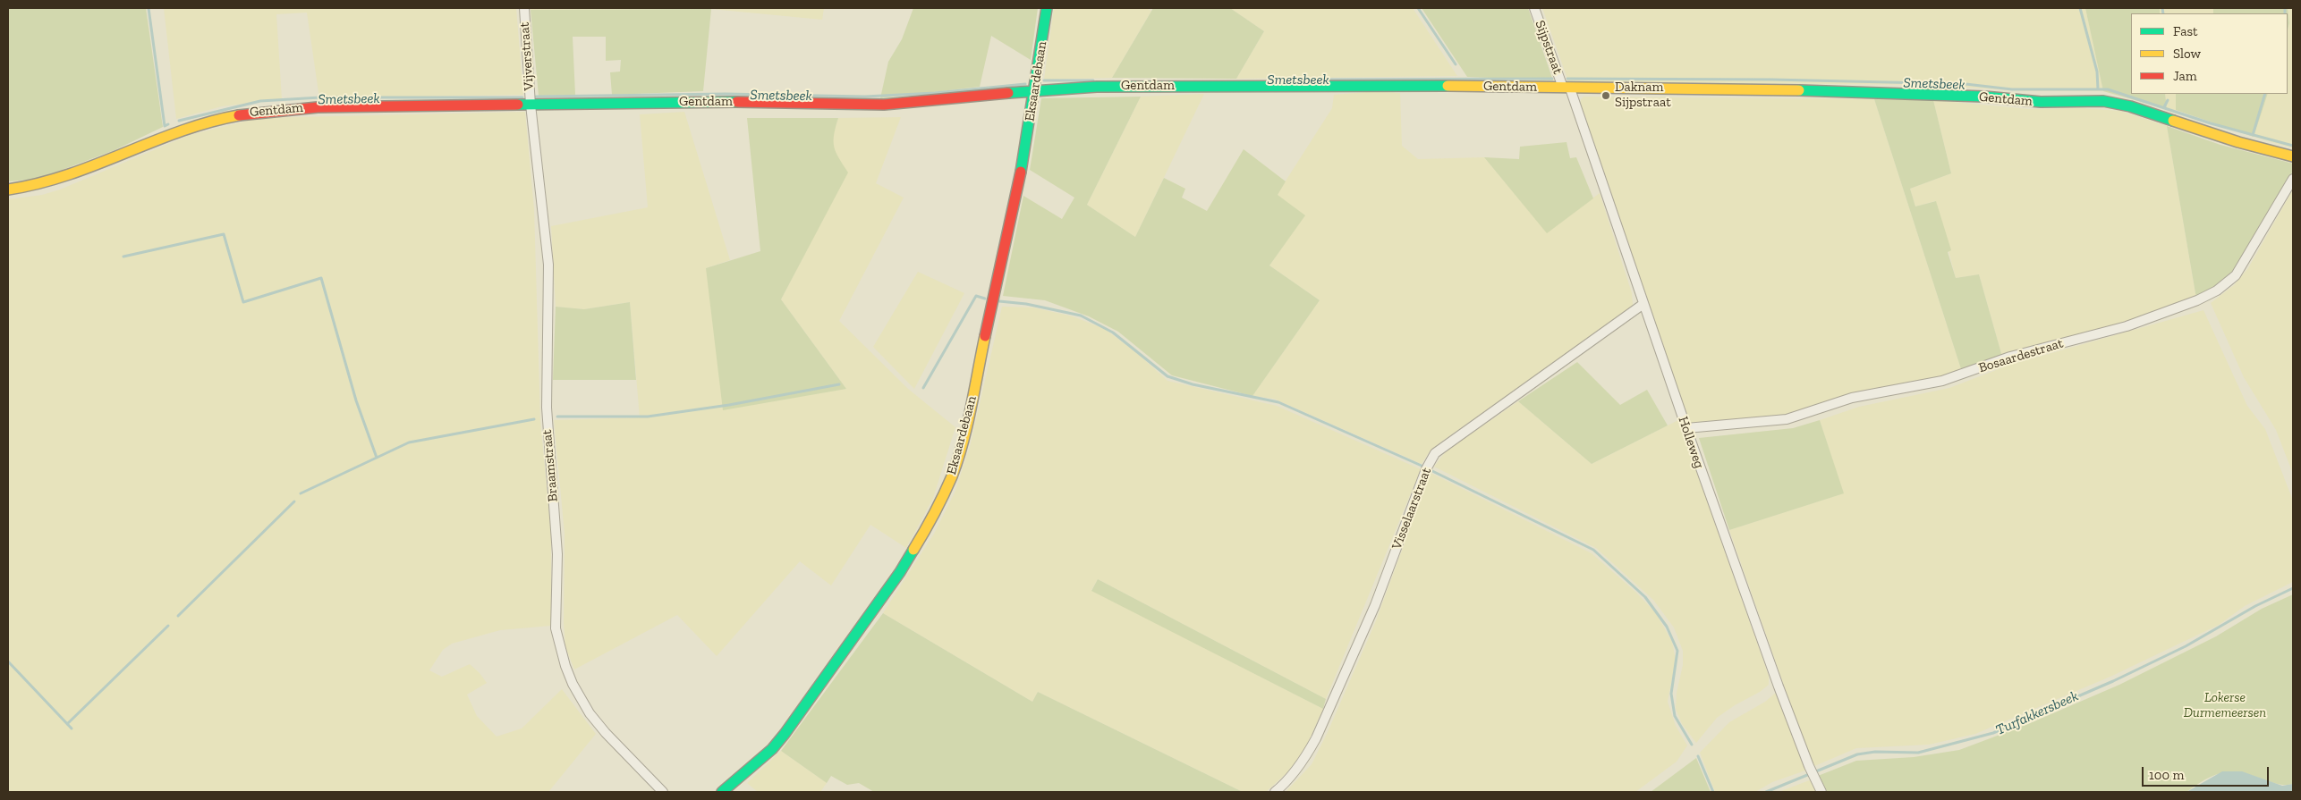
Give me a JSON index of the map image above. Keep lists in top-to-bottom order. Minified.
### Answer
{"streets":{"street":["Sijpstraat","Vijverstraat","Eksaardebaan","Gentdam","Bosaardestraat","Holleweg","Braamstraat","Visselaarstraat"]},"crossings":[["Sijpstraat","Gentdam"],["Sijpstraat","Holleweg"],["Vijverstraat","Gentdam"],["Vijverstraat","Braamstraat"],["Eksaardebaan","Gentdam"],["Gentdam","Holleweg"],["Gentdam","Braamstraat"],["Bosaardestraat","Holleweg"],["Holleweg","Visselaarstraat"]],"water":["Smetsbeek","Turfakkersbeek"],"parks":["Lokerse Durmemeersen"],"places":["Daknam Sijpstraat"],"legend":["Fast","Slow","Jam"],"scale_bar":"100 m"}
